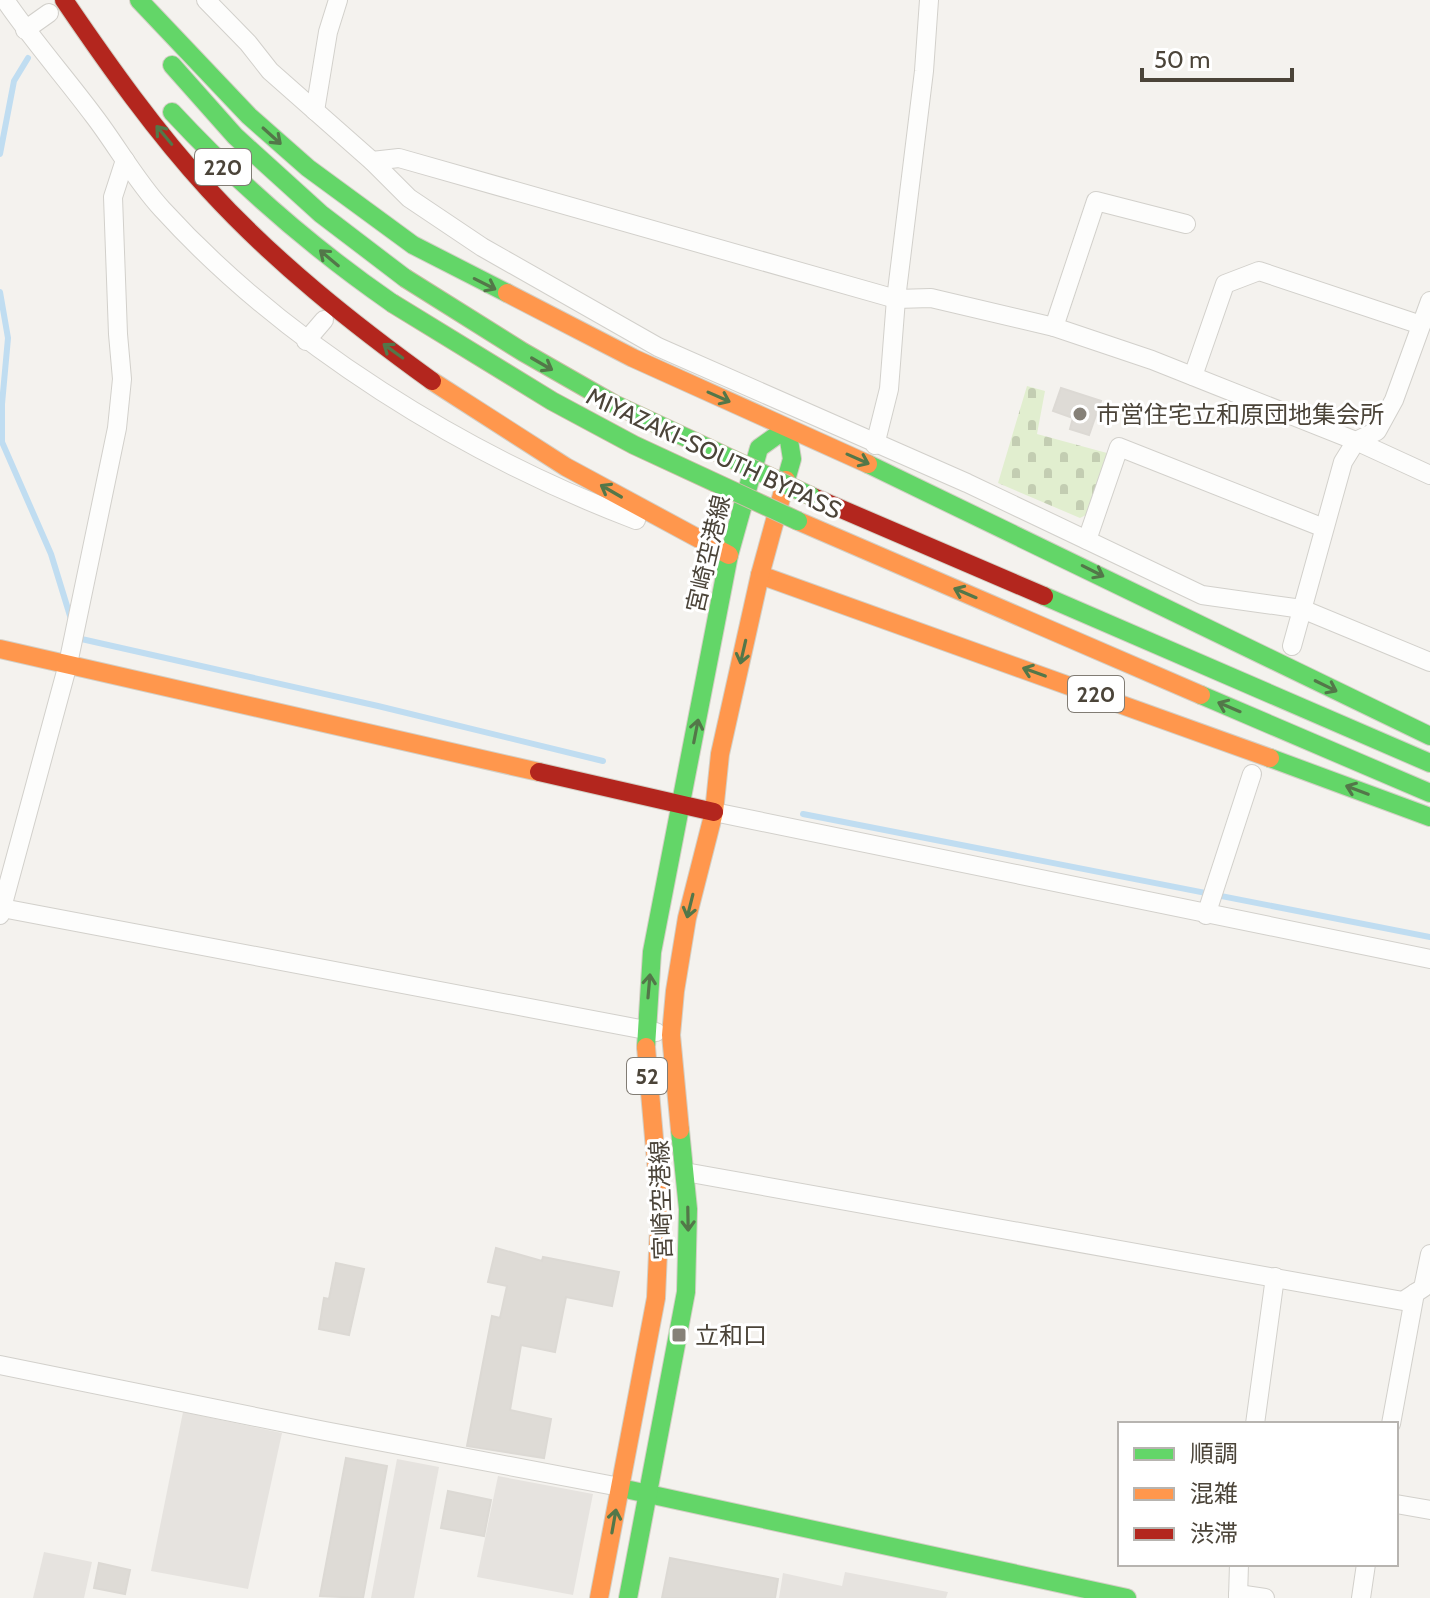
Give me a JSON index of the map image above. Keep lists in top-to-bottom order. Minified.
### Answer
{"streets":{"main road":["220","MIYAZAKI-SOUTH BYPASS","宮崎空港線","52"]},"crossings":[["220","宮崎空港線"]],"places":{"other":["市営住宅立和原団地集会所"],"transit":["立和口"]},"legend":["順調","混雑","渋滞"],"scale_bar":"50 m"}
